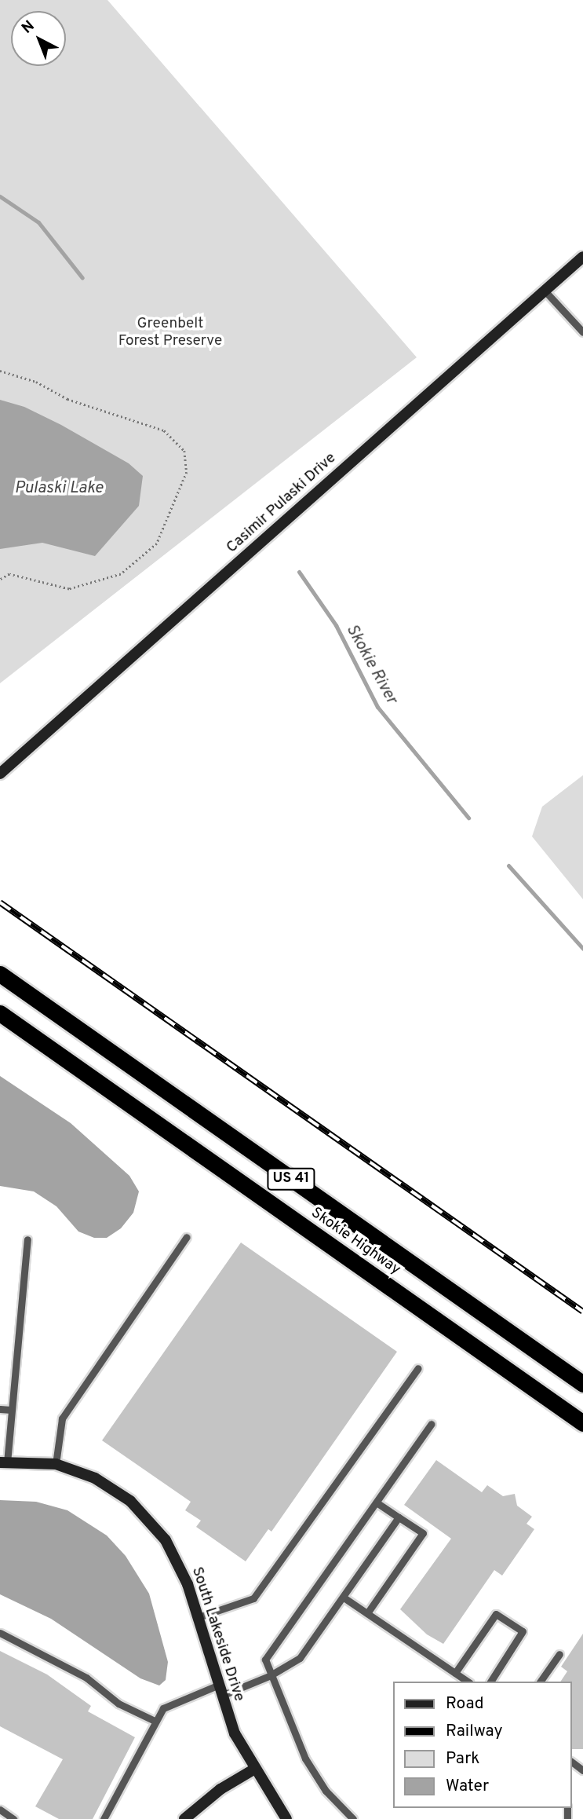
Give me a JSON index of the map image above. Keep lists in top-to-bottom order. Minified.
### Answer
{"streets":{"highway":["US 41","Skokie Highway"],"street":["Casimir Pulaski Drive","South Lakeside Drive"]},"water":["Pulaski Lake","Skokie River"],"parks":["Greenbelt Forest Preserve"],"legend":["Road","Railway","Park","Water"],"north":"top left"}
